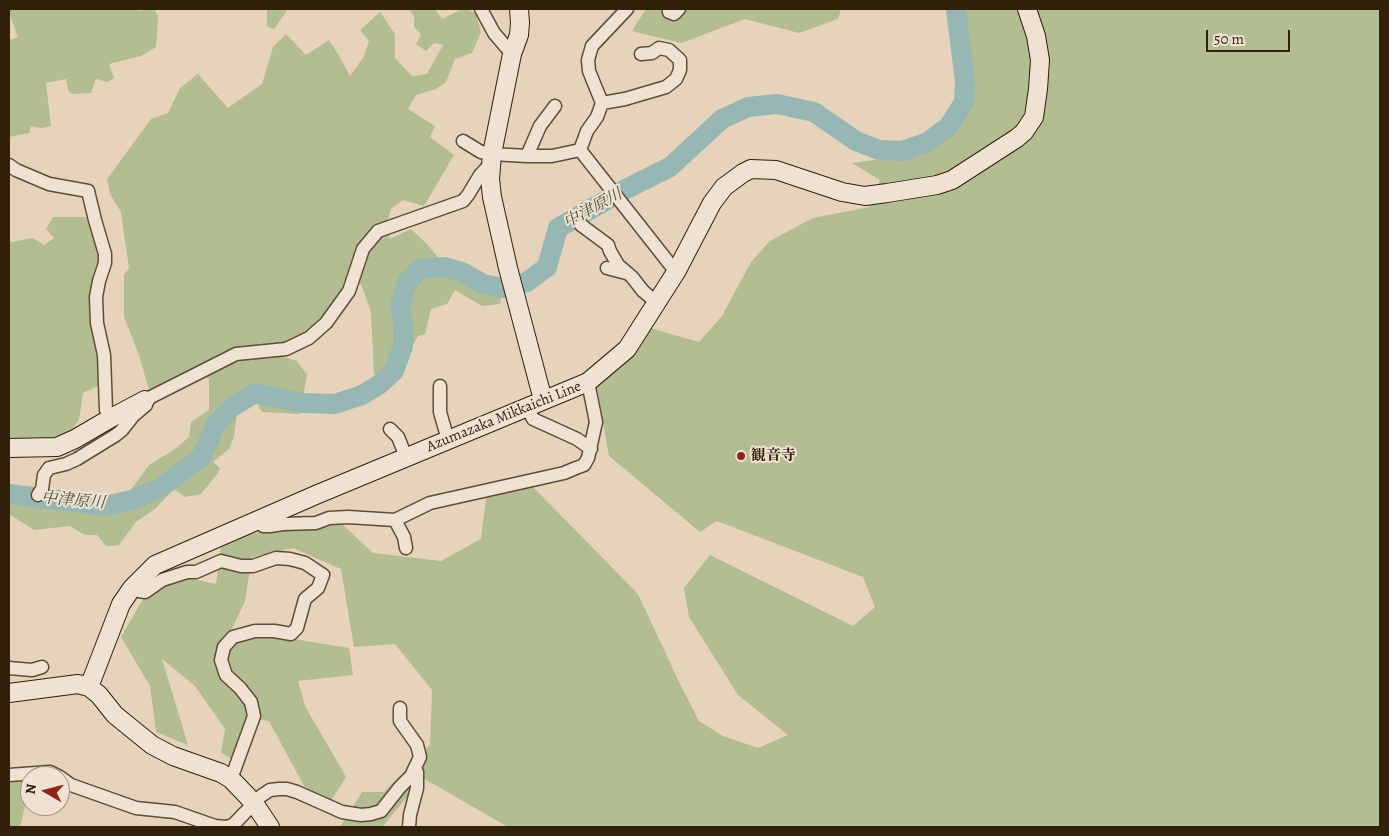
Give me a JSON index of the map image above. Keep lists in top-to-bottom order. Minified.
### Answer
{"streets":{"main road":["Azumazaka Mikkaichi Line"]},"water":["中津原川"],"places":["観音寺"],"scale_bar":"50 m","north":"left"}
